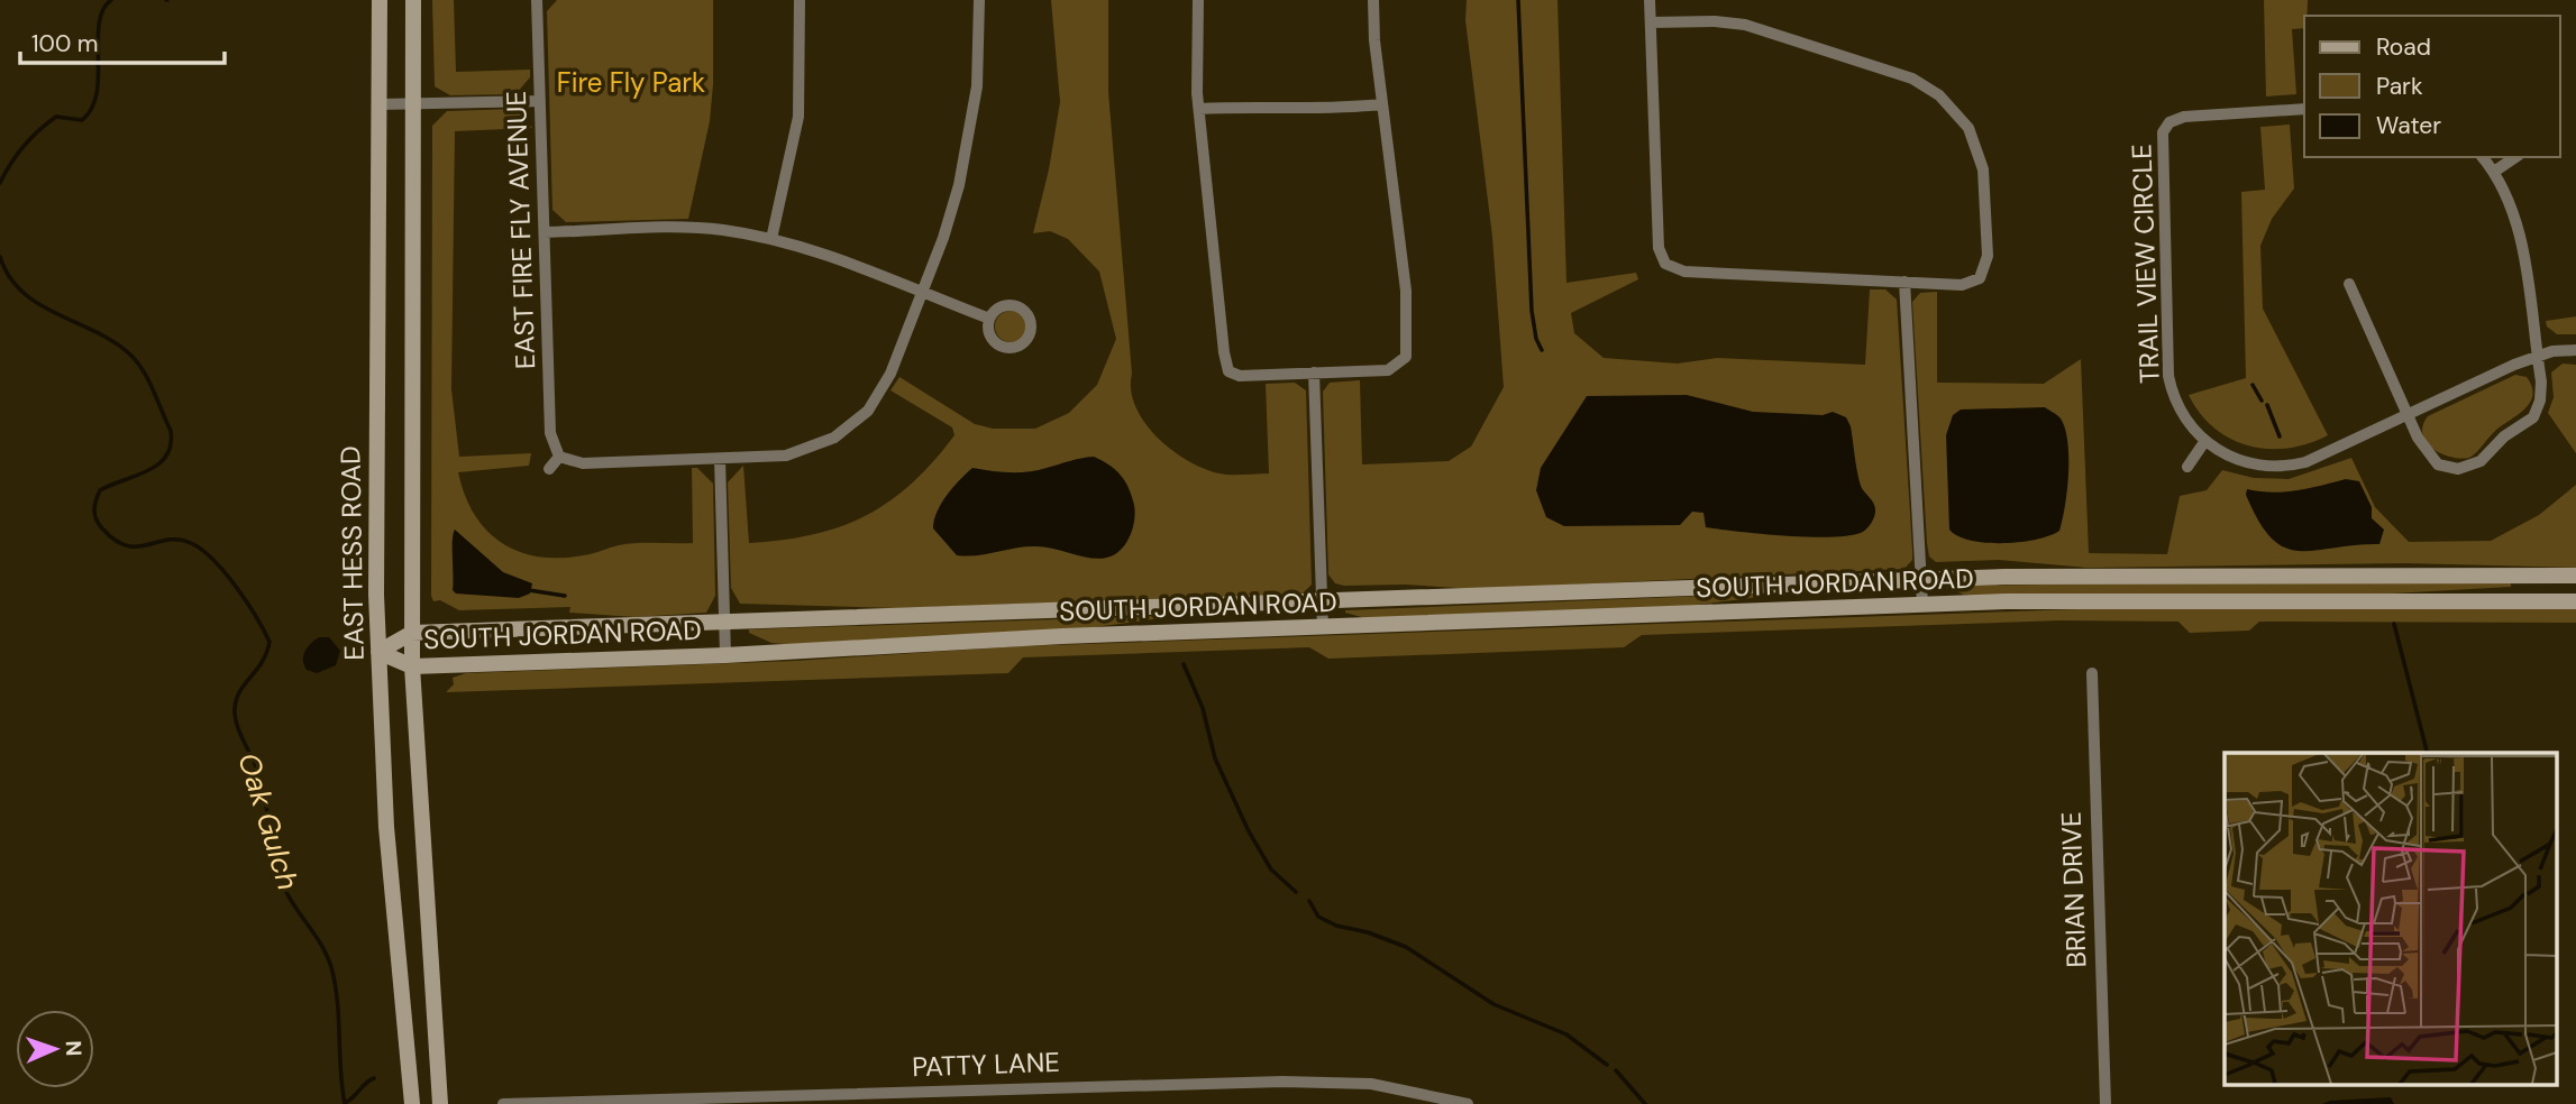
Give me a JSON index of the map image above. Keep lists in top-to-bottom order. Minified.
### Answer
{"streets":{"main road":["EAST HESS ROAD","SOUTH JORDAN ROAD"],"street":["EAST FIRE FLY AVENUE","TRAIL VIEW CIRCLE","BRIAN DRIVE","PATTY LANE"]},"crossings":[["EAST HESS ROAD","SOUTH JORDAN ROAD"]],"water":["Oak Gulch"],"parks":["Fire Fly Park"],"legend":["Road","Park","Water"],"scale_bar":"100 m","north":"right"}
